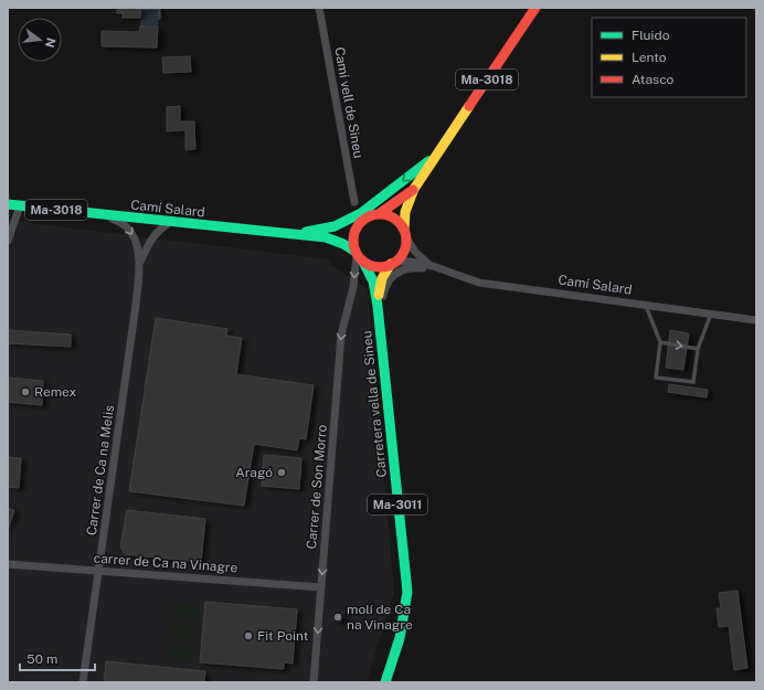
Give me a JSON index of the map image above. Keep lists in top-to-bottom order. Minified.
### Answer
{"streets":{"main road":["Ma-3018","Camí Salard","Carretera vella de Sineu","Ma-3011"],"street":["Camí vell de Sineu","Carrer de Ca na Melis","Carrer de Son Morro","carrer de Ca na Vinagre"]},"crossings":[["Ma-3018","Camí Salard"],["Ma-3018","Carretera vella de Sineu"],["Ma-3018","Carrer de Son Morro"],["Camí Salard","Carretera vella de Sineu"],["Camí Salard","Carrer de Ca na Melis"],["Camí Salard","Carrer de Son Morro"],["Carretera vella de Sineu","Carrer de Son Morro"],["Carrer de Ca na Melis","carrer de Ca na Vinagre"],["Carrer de Son Morro","carrer de Ca na Vinagre"]],"one_way":["Carrer de Son Morro"],"places":["Remex","Aragó","molí de Ca na Vinagre","Fit Point"],"legend":["Fluido","Lento","Atasco"],"scale_bar":"50 m","north":"right"}
